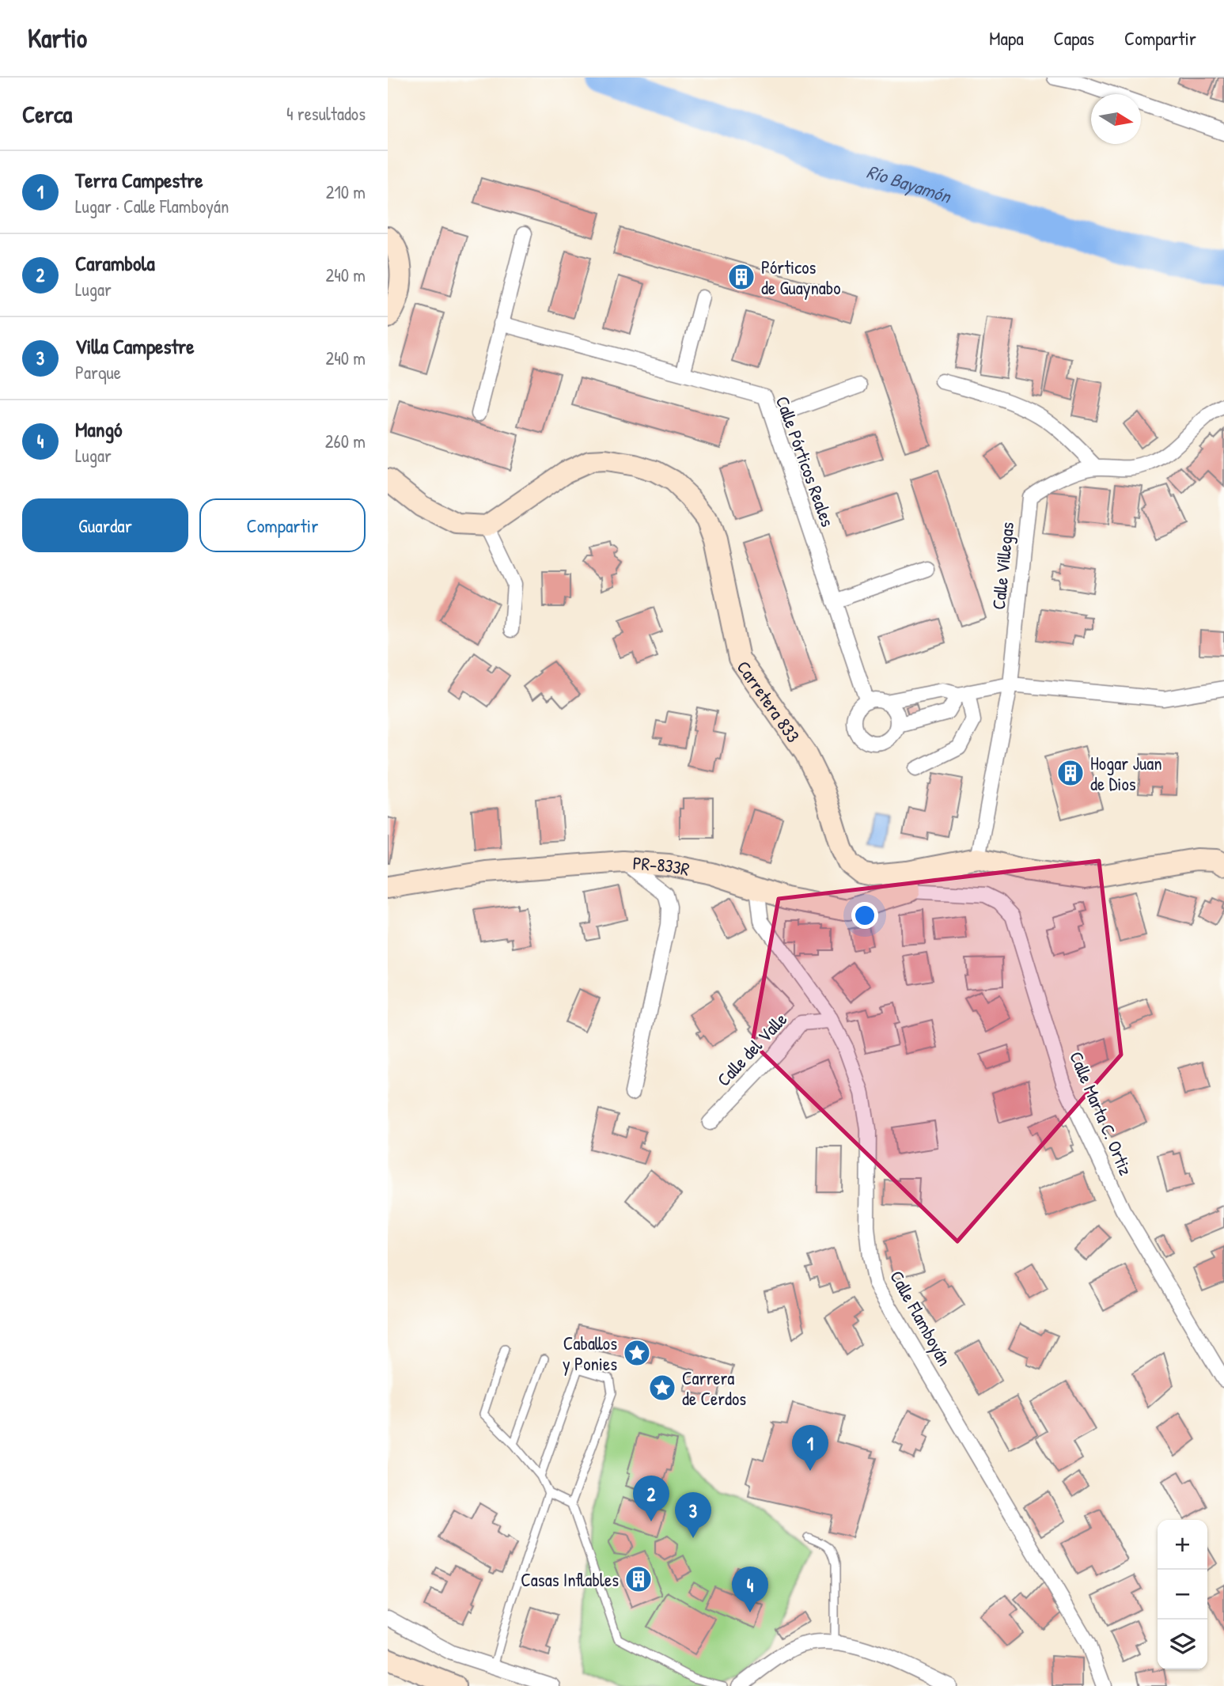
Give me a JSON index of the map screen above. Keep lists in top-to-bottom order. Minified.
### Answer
{"streets":{"street":["Calle Pórticos Reales","Calle Villegas","Carretera 833","PR-833R","Calle del Valle","Calle Marta C. Ortiz","Calle Flamboyán"]},"crossings":[["Calle Villegas","Carretera 833"],["Carretera 833","PR-833R"],["Carretera 833","Calle Marta C. Ortiz"],["PR-833R","Calle Marta C. Ortiz"],["PR-833R","Calle Flamboyán"],["Calle del Valle","Calle Flamboyán"]],"water":["Río Bayamón"],"places":{"building":["Pórticos de Guaynabo","Hogar Juan de Dios","Casas Inflables"],"place":["Caballos y Ponies","Carrera de Cerdos"]},"north":"right","page":{"header":"Kartio","nav":["Mapa","Capas","Compartir"],"heading":["Cerca","4 resultados"],"list":[{"mark":"1","name":"Terra Campestre","note":"Lugar · Calle Flamboyán","value":"210 m"},{"mark":"2","name":"Carambola","note":"Lugar","value":"240 m"},{"mark":"3","name":"Villa Campestre","note":"Parque","value":"240 m"},{"mark":"4","name":"Mangó","note":"Lugar","value":"260 m"}],"buttons":["Guardar","Compartir"],"pins":["1","2","3","4"],"map_buttons":["+","−"]}}
